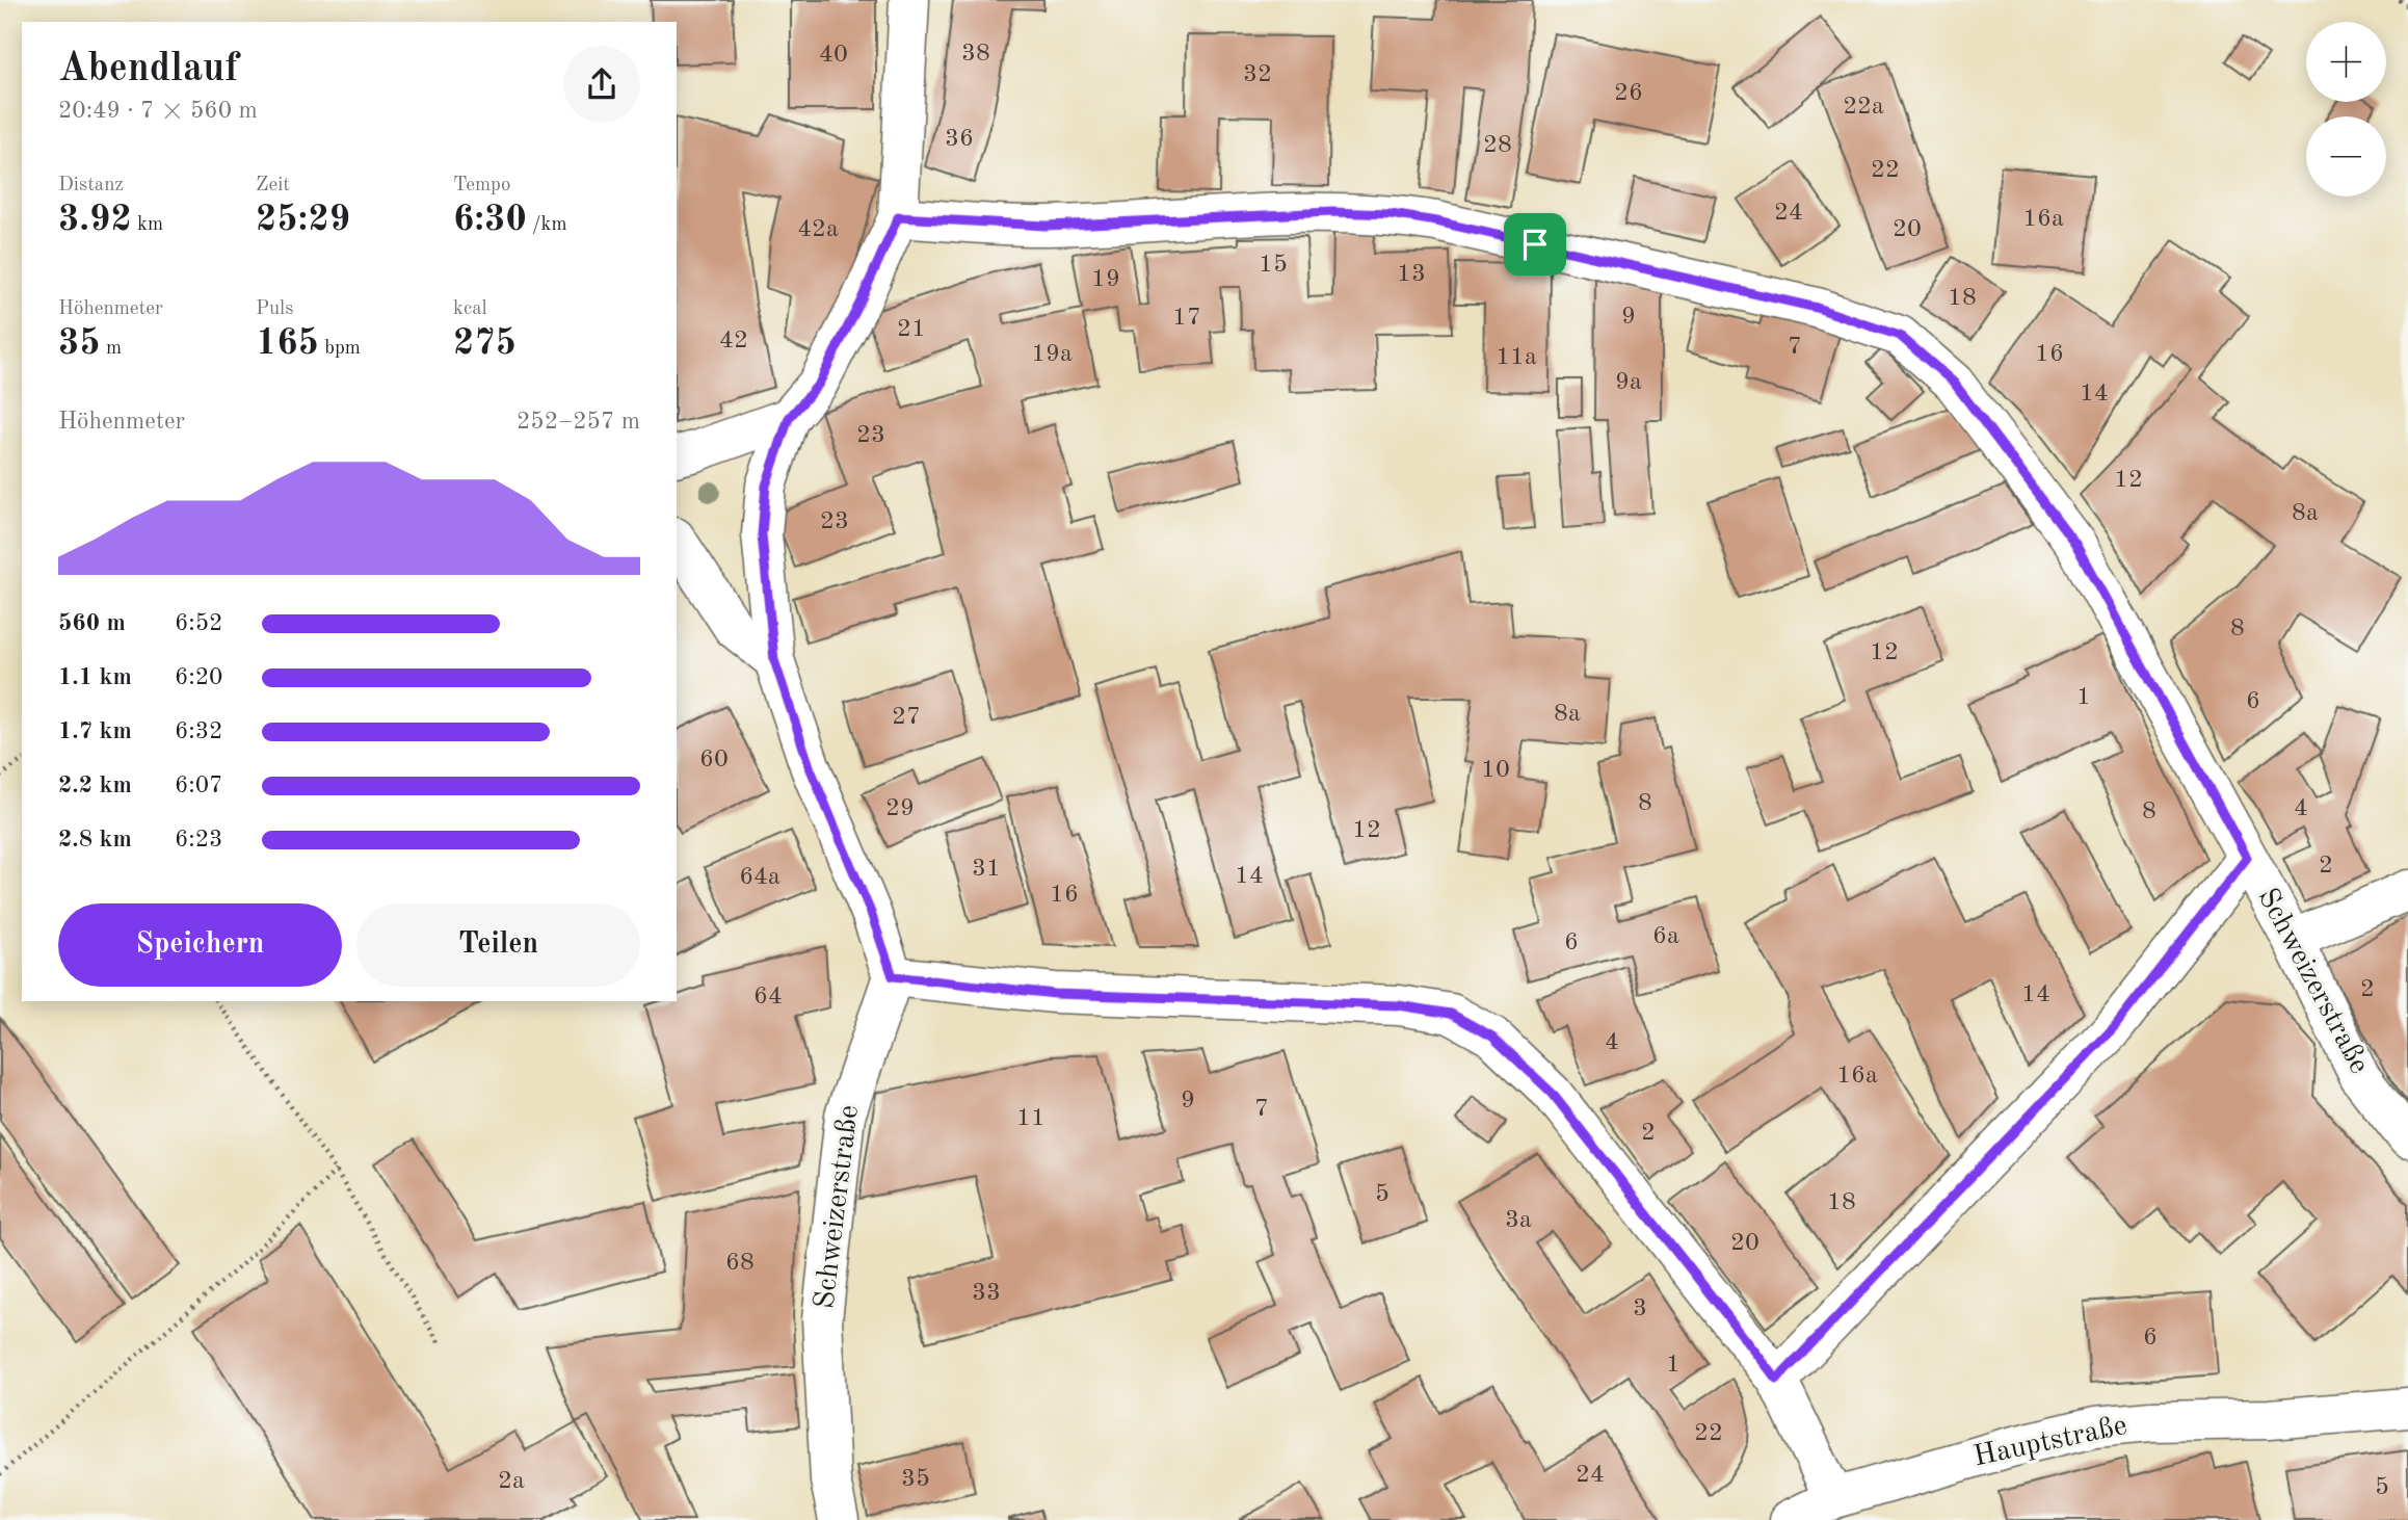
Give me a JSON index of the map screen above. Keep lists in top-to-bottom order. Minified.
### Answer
{"streets":{"street":["Schweizerstraße","Hauptstraße"]},"house_numbers":["38","40","32","26","22a","36","28","22","24","16a","42a","20","15","13","19","18","9","17","21","42","7","19a","16","11a","9a","14","23","12","8a","23","8","12","1","6","8a","27","60","10","8","29","4","8","12","2","31","14","64a","16","6a","6","2","14","64","4","16a","9","7","11","2","5","18","3a","20","68","33","3","6","1","22","24","35","2a","5"],"page":{"map_buttons":["+","−"],"heading":["Abendlauf","20:49 · 7 × 560 m"],"stats":[["Distanz","3.92 km"],["Zeit","25:29"],["Tempo","6:30 /km"],["Höhenmeter","35 m"],["Puls","165 bpm"],["kcal","275"]],"chart":["Höhenmeter","252–257 m"],"list":[{"name":"560 m","note":"6:52"},{"name":"1.1 km","note":"6:20"},{"name":"1.7 km","note":"6:32"},{"name":"2.2 km","note":"6:07"},{"name":"2.8 km","note":"6:23"}],"buttons":["Speichern","Teilen"]}}
